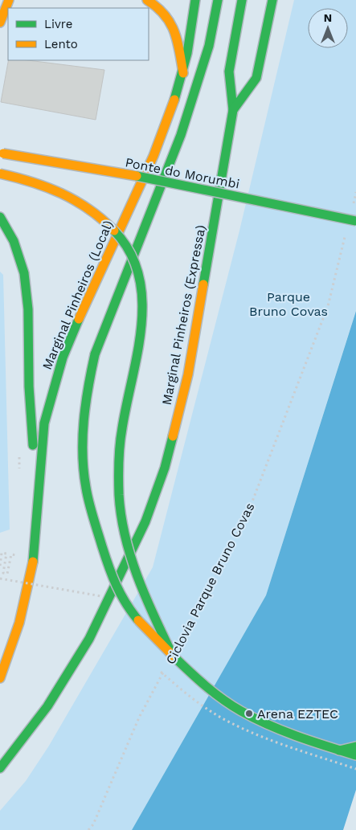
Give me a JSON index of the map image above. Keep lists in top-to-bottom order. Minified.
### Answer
{"streets":{"main road":["Ponte do Morumbi","Marginal Pinheiros (Local)","Marginal Pinheiros (Expressa)"],"path":["Ciclovia Parque Bruno Covas"]},"parks":["Parque Bruno Covas"],"places":["Arena EZTEC"],"legend":["Livre","Lento"],"north":"top"}
